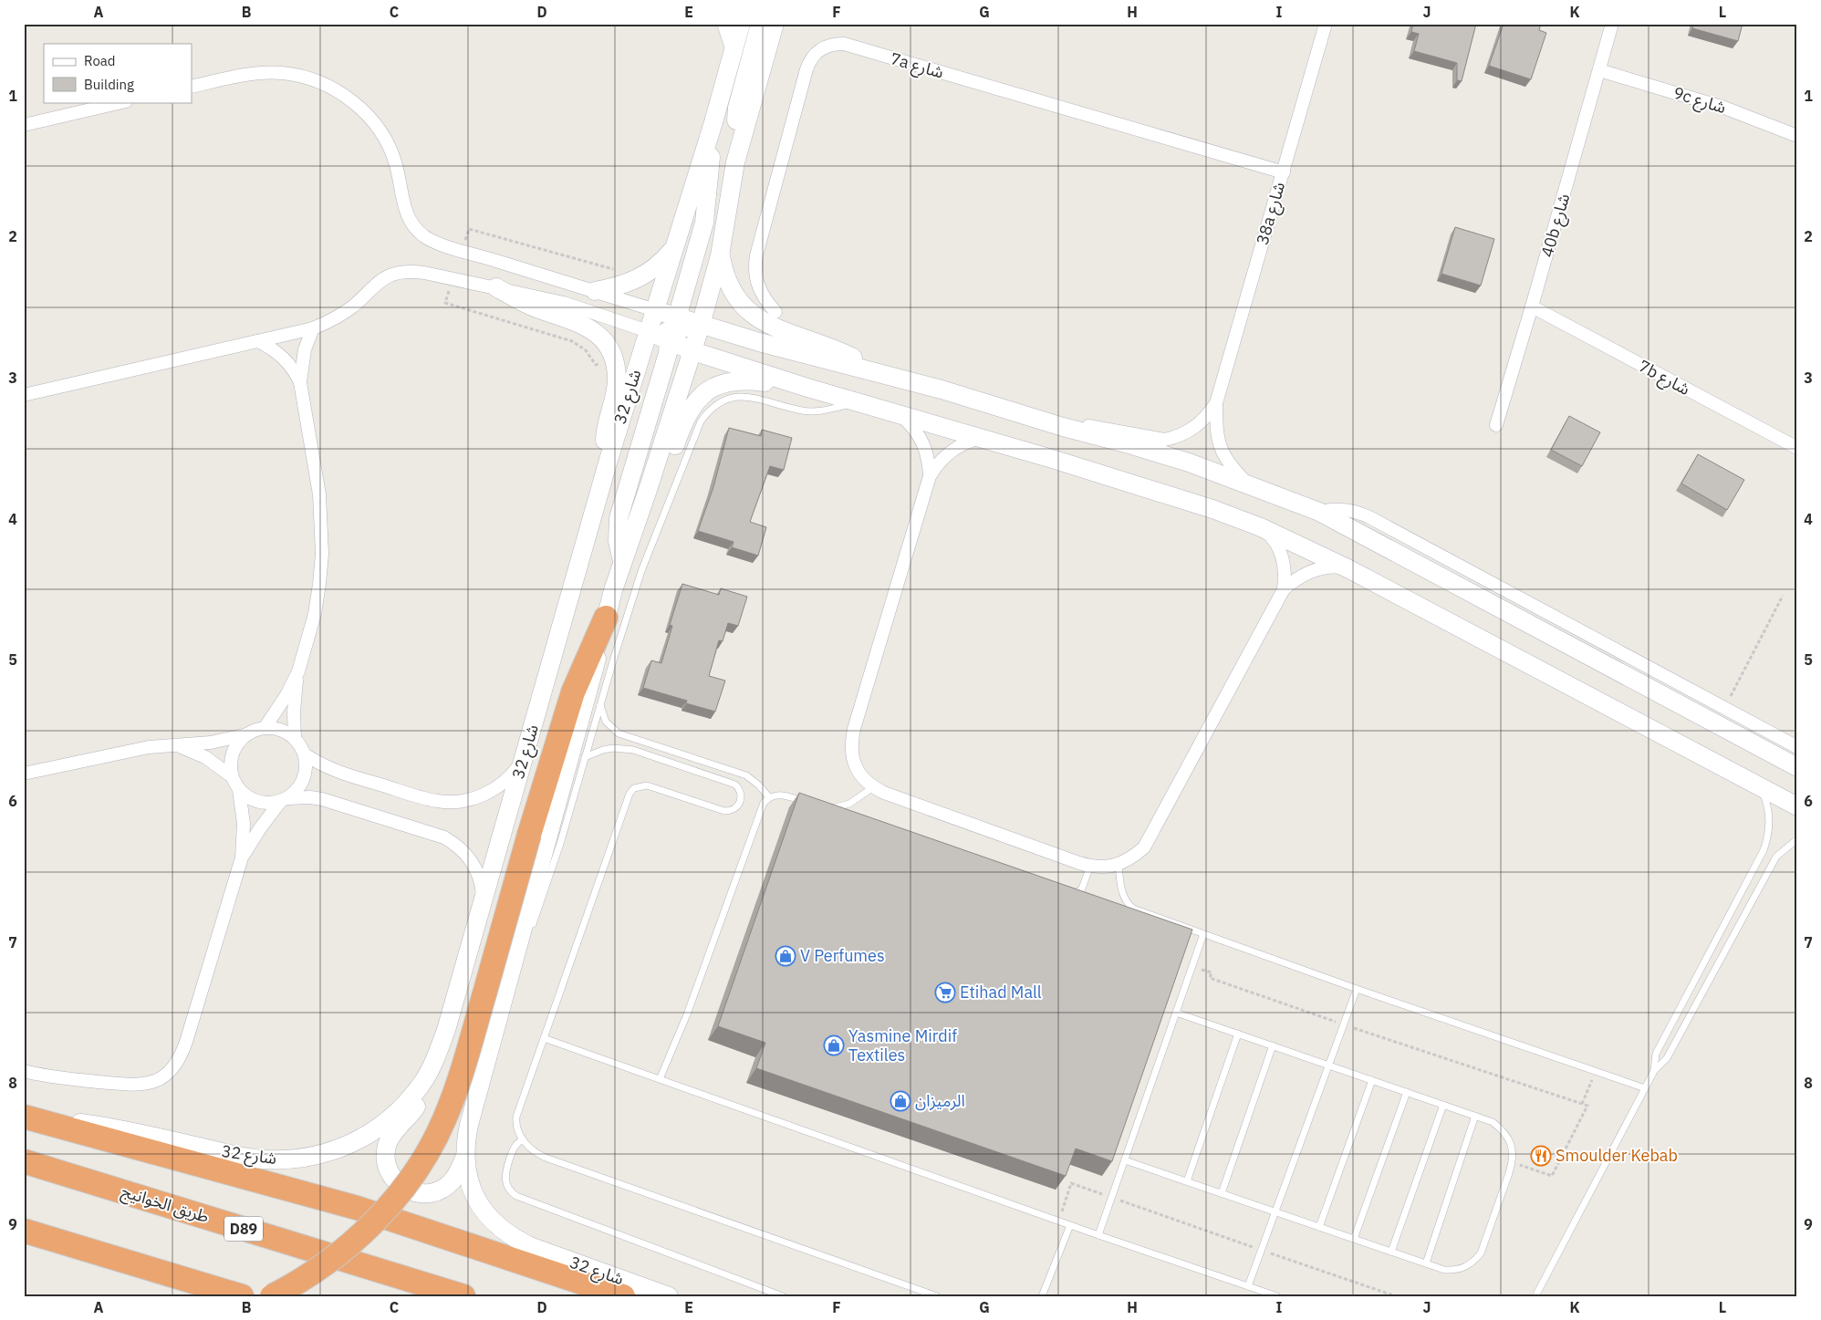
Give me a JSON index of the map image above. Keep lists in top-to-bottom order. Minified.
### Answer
{"streets":{"highway":["طريق الخوانيج","D89"],"street":["7a شارع","9c شارع","38a شارع","40b شارع","7b شارع","شارع 32"]},"crossings":[["7a شارع","38a شارع"],["9c شارع","40b شارع"],["40b شارع","7b شارع"]],"places":{"shop":["V Perfumes","Yasmine Mirdif Textiles","الرميزان"],"supermarket":["Etihad Mall"],"restaurant":["Smoulder Kebab"]},"legend":["Road","Building"],"grid":{"columns":["A","B","C","D","E","F","G","H","I","J","K","L"],"rows":["1","2","3","4","5","6","7","8","9"]}}
